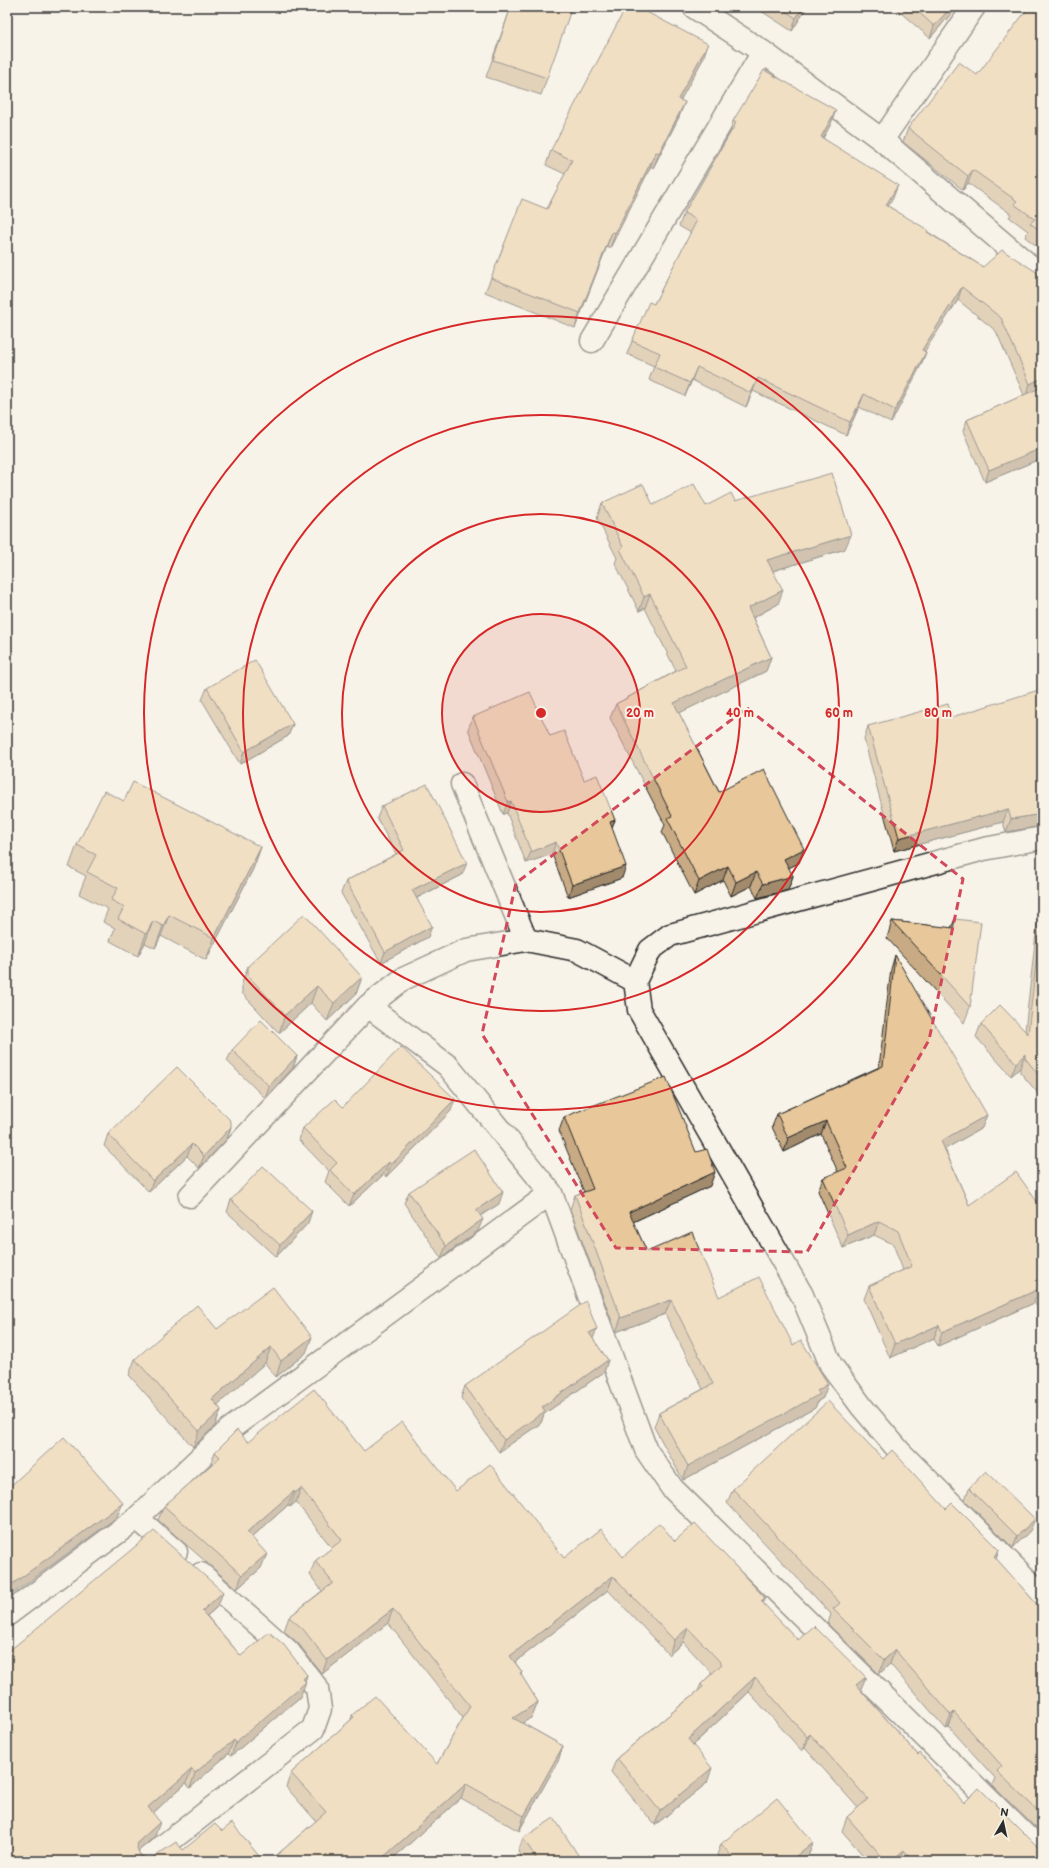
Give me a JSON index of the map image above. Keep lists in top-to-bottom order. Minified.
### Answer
{"north":"top","rings":["20 m","40 m","60 m","80 m"]}
